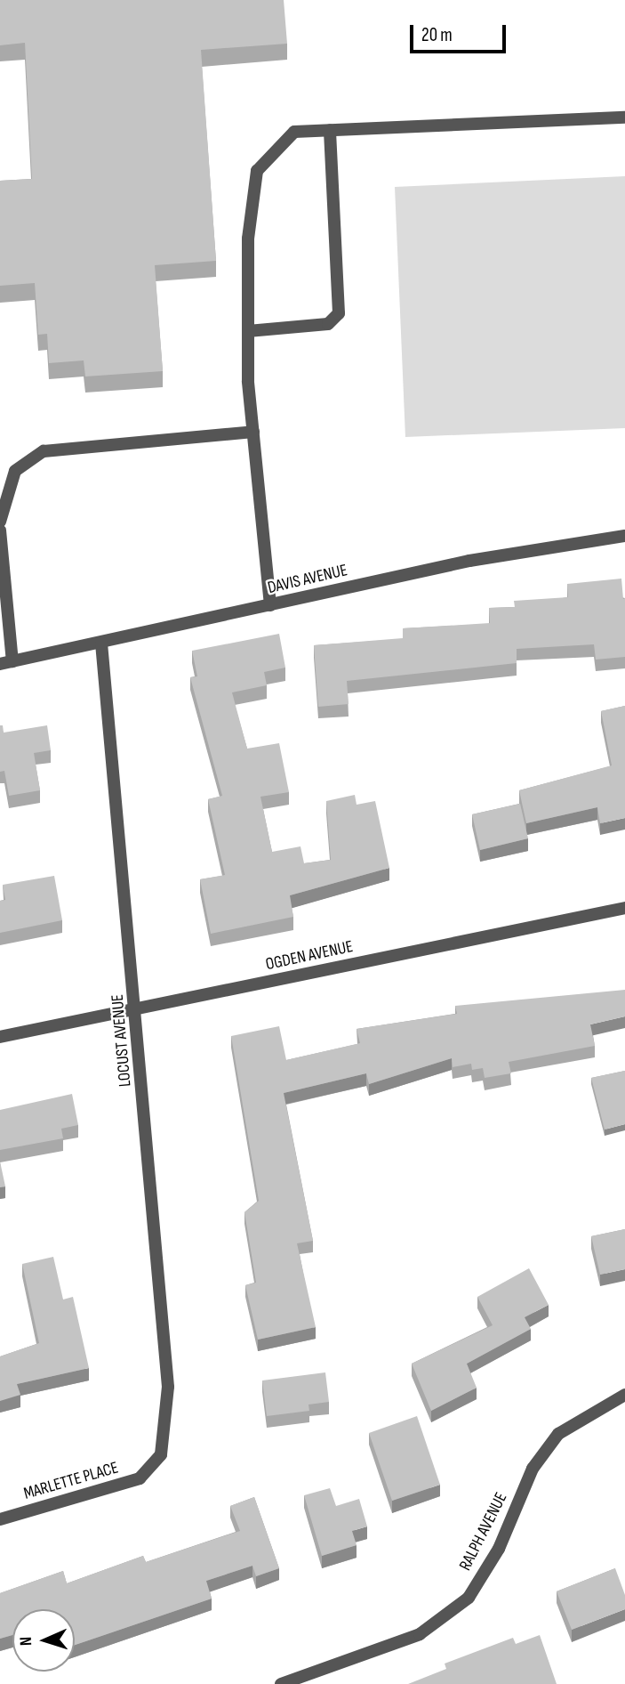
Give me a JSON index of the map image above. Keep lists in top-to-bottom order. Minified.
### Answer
{"streets":{"street":["DAVIS AVENUE","OGDEN AVENUE","LOCUST AVENUE","MARLETTE PLACE","RALPH AVENUE"]},"crossings":[["DAVIS AVENUE","LOCUST AVENUE"],["OGDEN AVENUE","LOCUST AVENUE"],["LOCUST AVENUE","MARLETTE PLACE"]],"scale_bar":"20 m","north":"left"}
